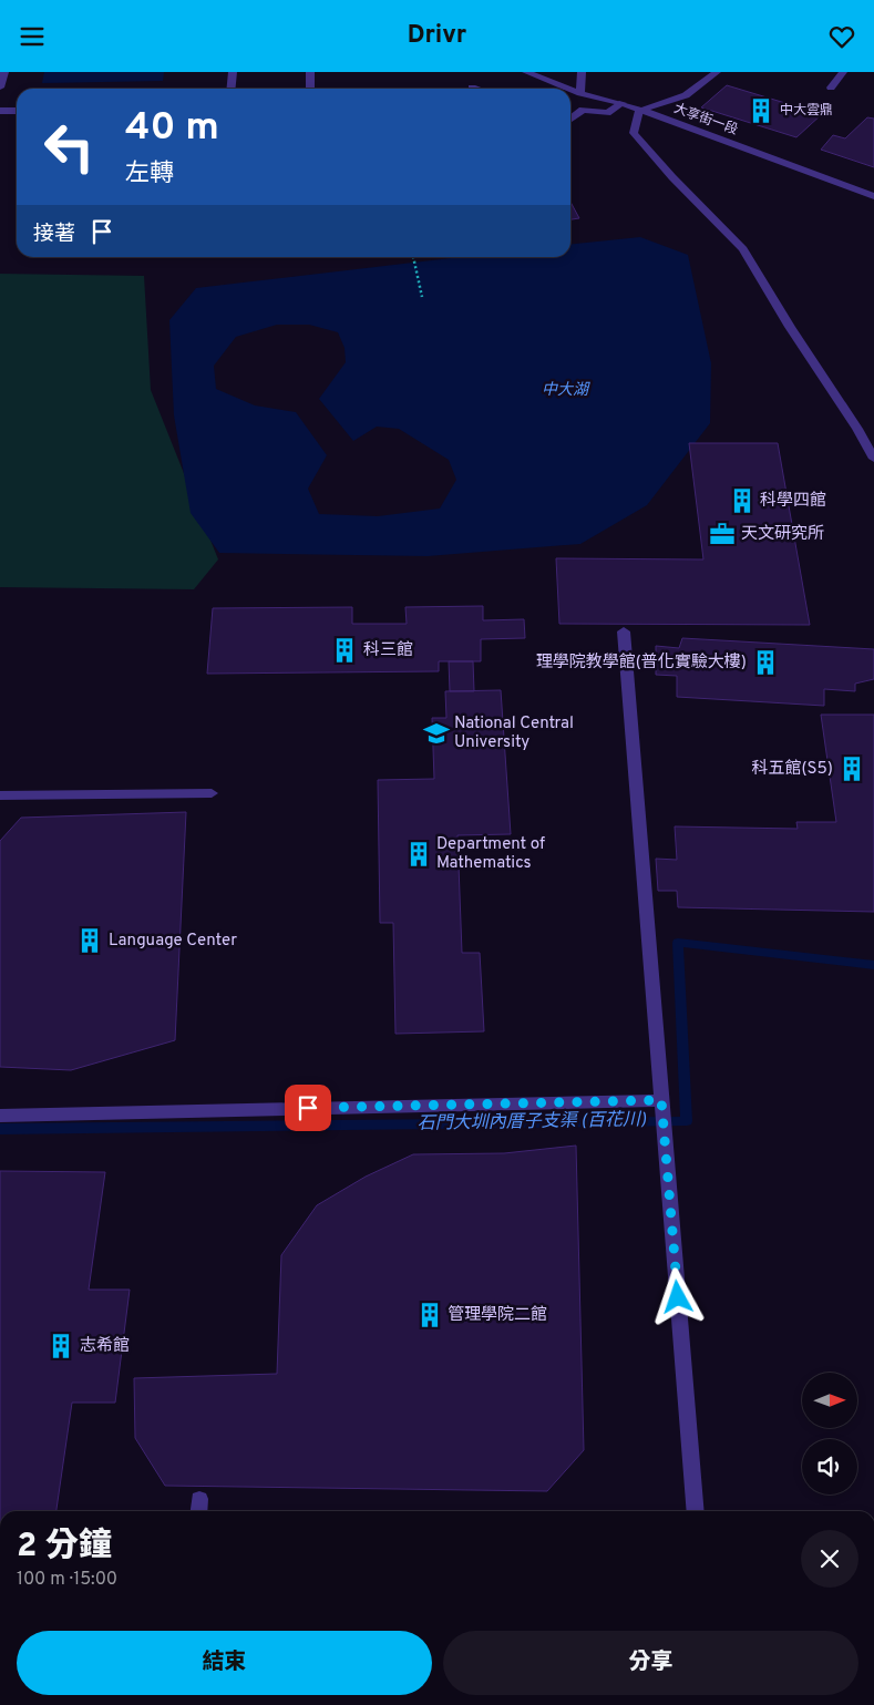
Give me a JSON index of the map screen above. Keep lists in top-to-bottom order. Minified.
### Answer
{"streets":{"street":["大享街一段"]},"water":["中大湖","石門大圳內厝子支渠 (百花川)"],"places":{"building":["中大雲鼎","科學四館","科三館","理學院教學館(普化實驗大樓)","科五館(S5)","Department of Mathematics","Language Center","管理學院二館","志希館"],"office":["天文研究所"],"school or university":["National Central University"]},"north":"right","page":{"header":"Drivr","turn":["40 m","左轉"],"then":"接著","heading":["2 分鐘","100 m · 15:00"],"buttons":["結束","分享"]}}
